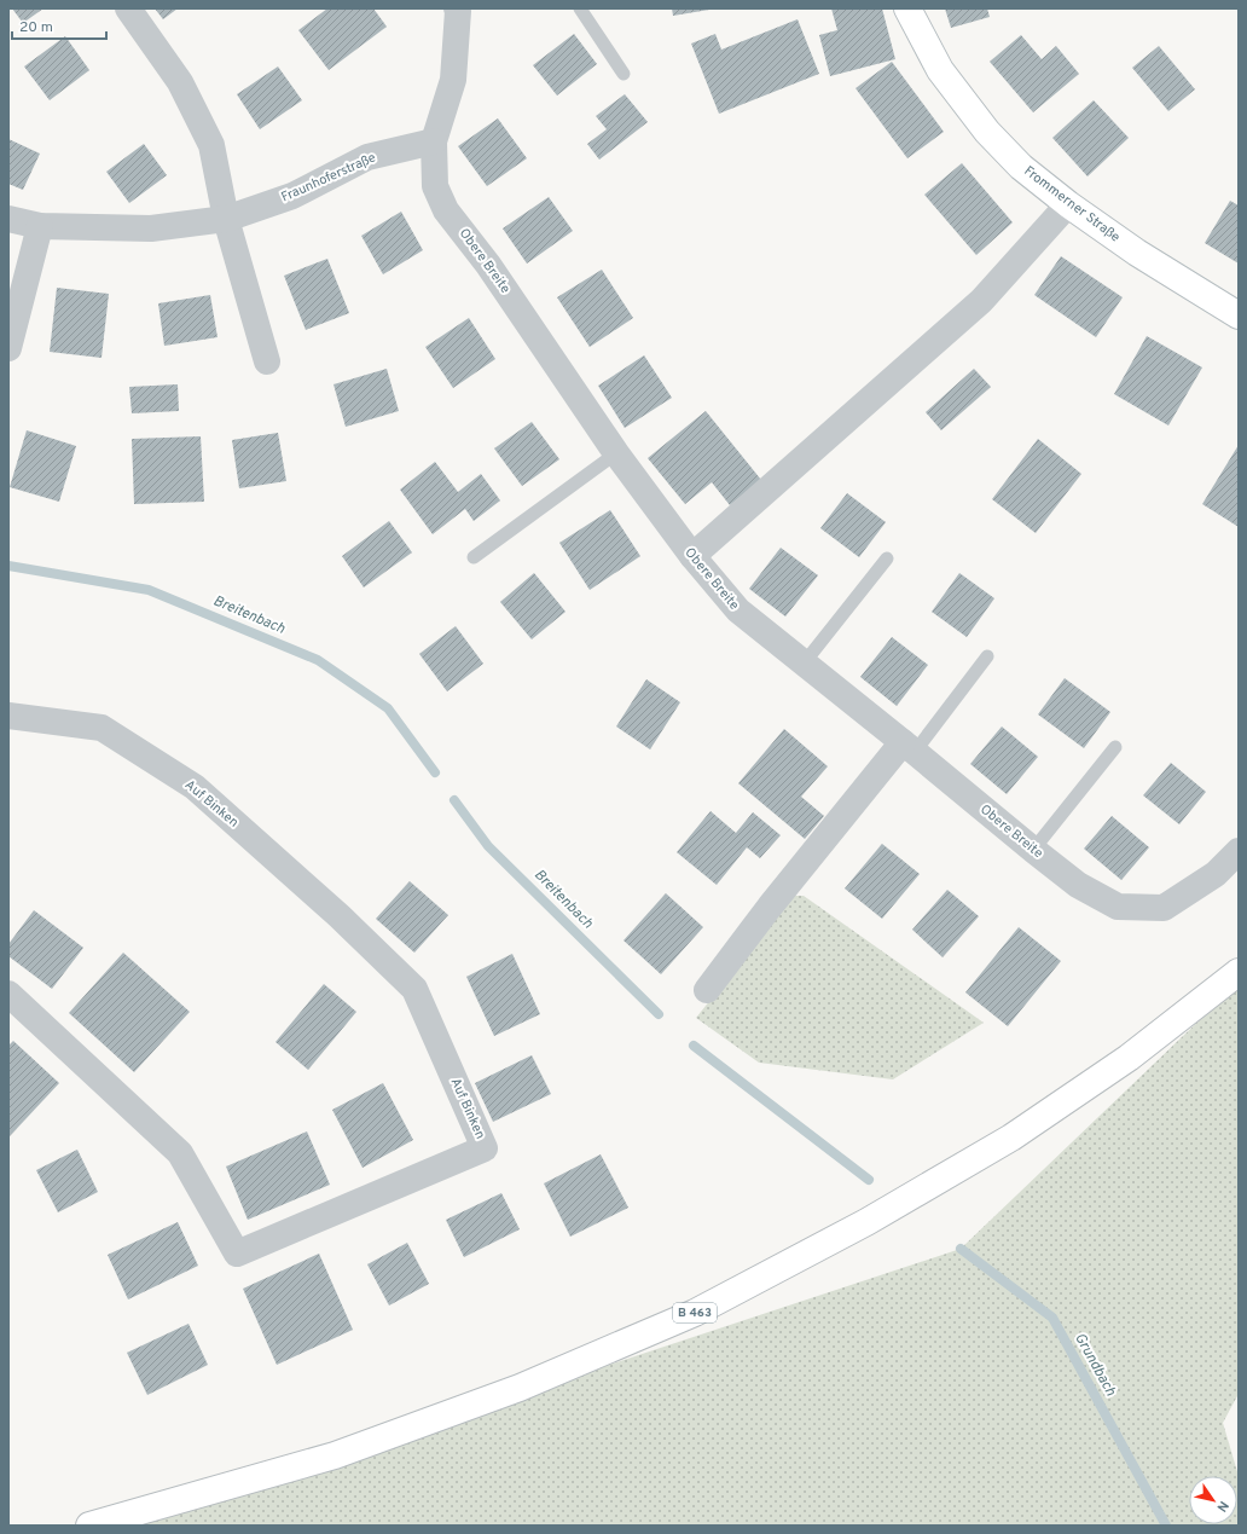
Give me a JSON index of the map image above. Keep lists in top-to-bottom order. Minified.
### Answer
{"streets":{"main road":["Frommerner Straße","B 463"],"street":["Fraunhoferstraße","Obere Breite","Auf Binken"]},"crossings":[["Fraunhoferstraße","Obere Breite"]],"water":["Breitenbach","Grundbach"],"scale_bar":"20 m","north":"bottom right"}
